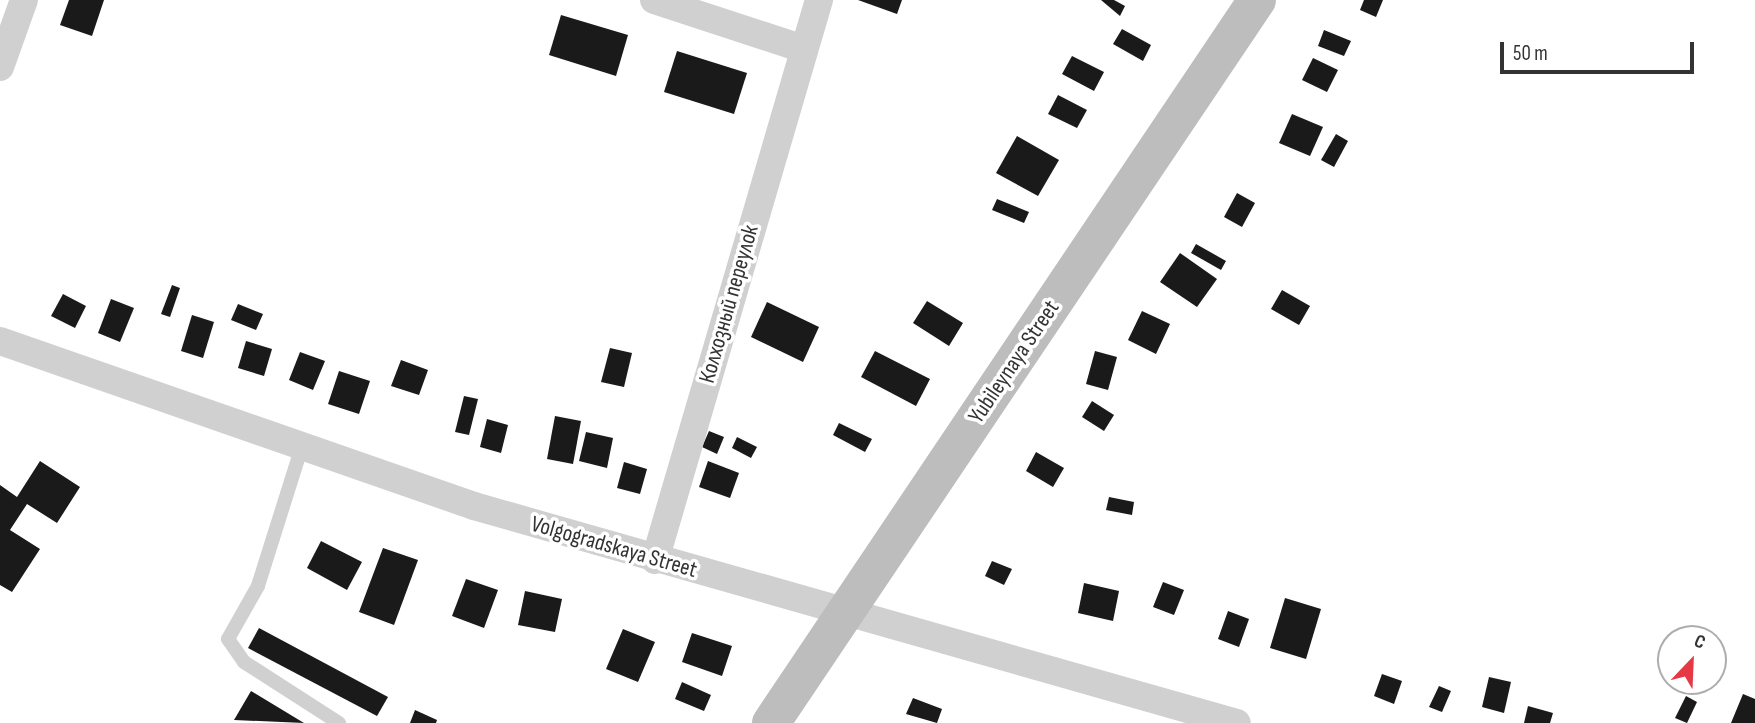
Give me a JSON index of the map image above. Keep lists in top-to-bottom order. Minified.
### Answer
{"streets":{"street":["Колхозный переулок","Yubileynaya Street","Volgogradskaya Street"]},"crossings":[["Колхозный переулок","Volgogradskaya Street"],["Yubileynaya Street","Volgogradskaya Street"]],"scale_bar":"50 m","north":"top right"}
